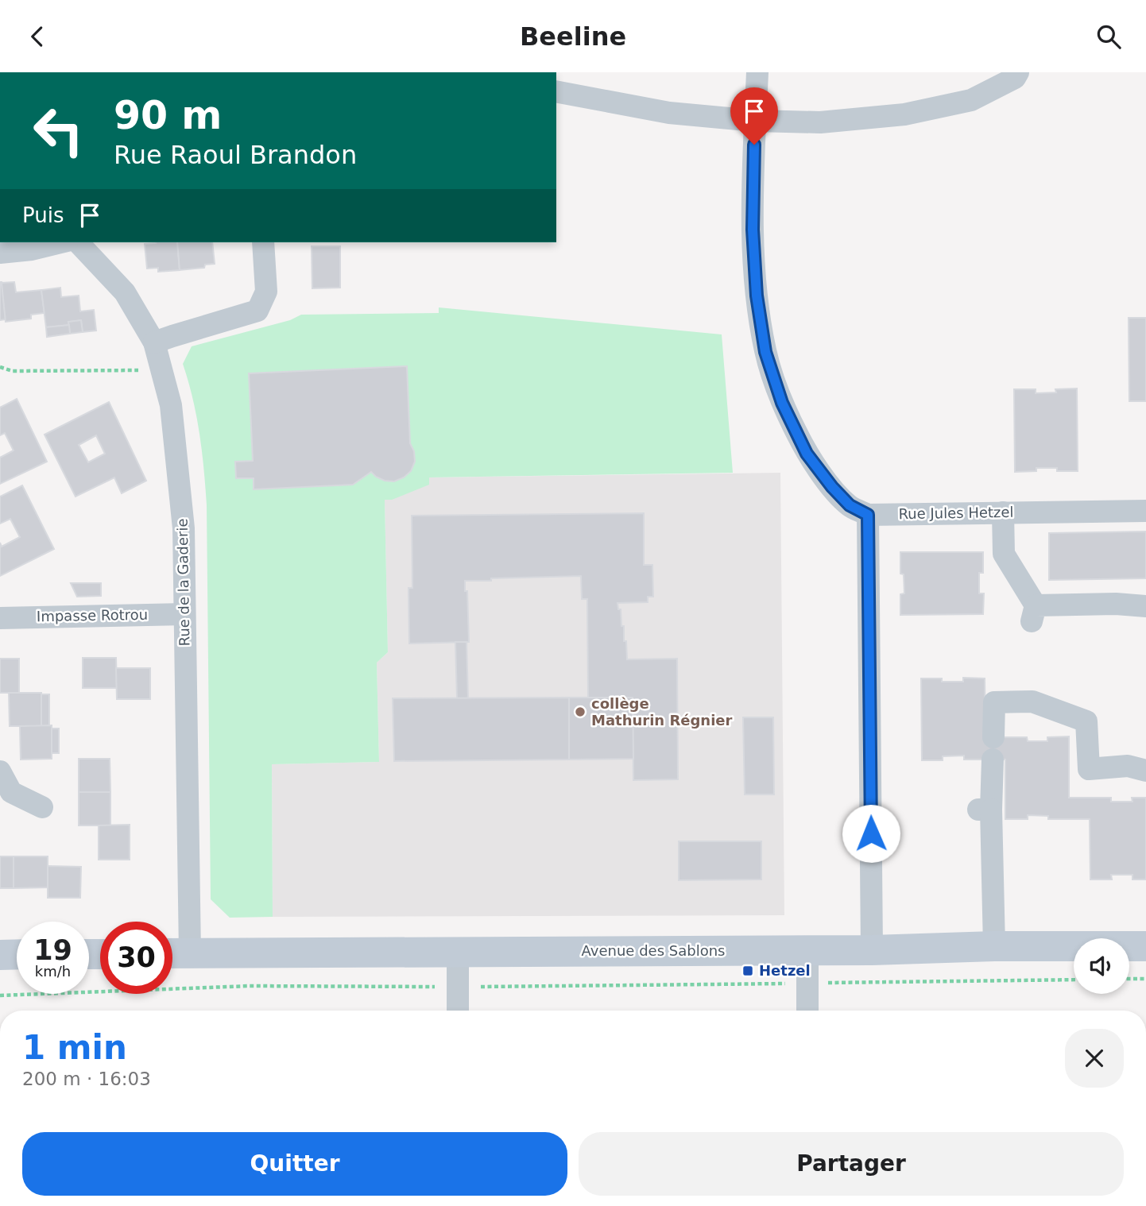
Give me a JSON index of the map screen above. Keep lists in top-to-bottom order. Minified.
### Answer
{"streets":{"street":["Rue Jules Hetzel","Rue de la Gaderie","Impasse Rotrou","Avenue des Sablons"]},"crossings":[["Rue de la Gaderie","Impasse Rotrou"],["Rue de la Gaderie","Avenue des Sablons"]],"places":{"other":["collège Mathurin Régnier"],"transit":["Hetzel"]},"page":{"header":"Beeline","turn":["90 m","Rue Raoul Brandon"],"then":"Puis","speed":"19 km/h","limit":"30","heading":["1 min","200 m · 16:03"],"buttons":["Quitter","Partager"]}}
